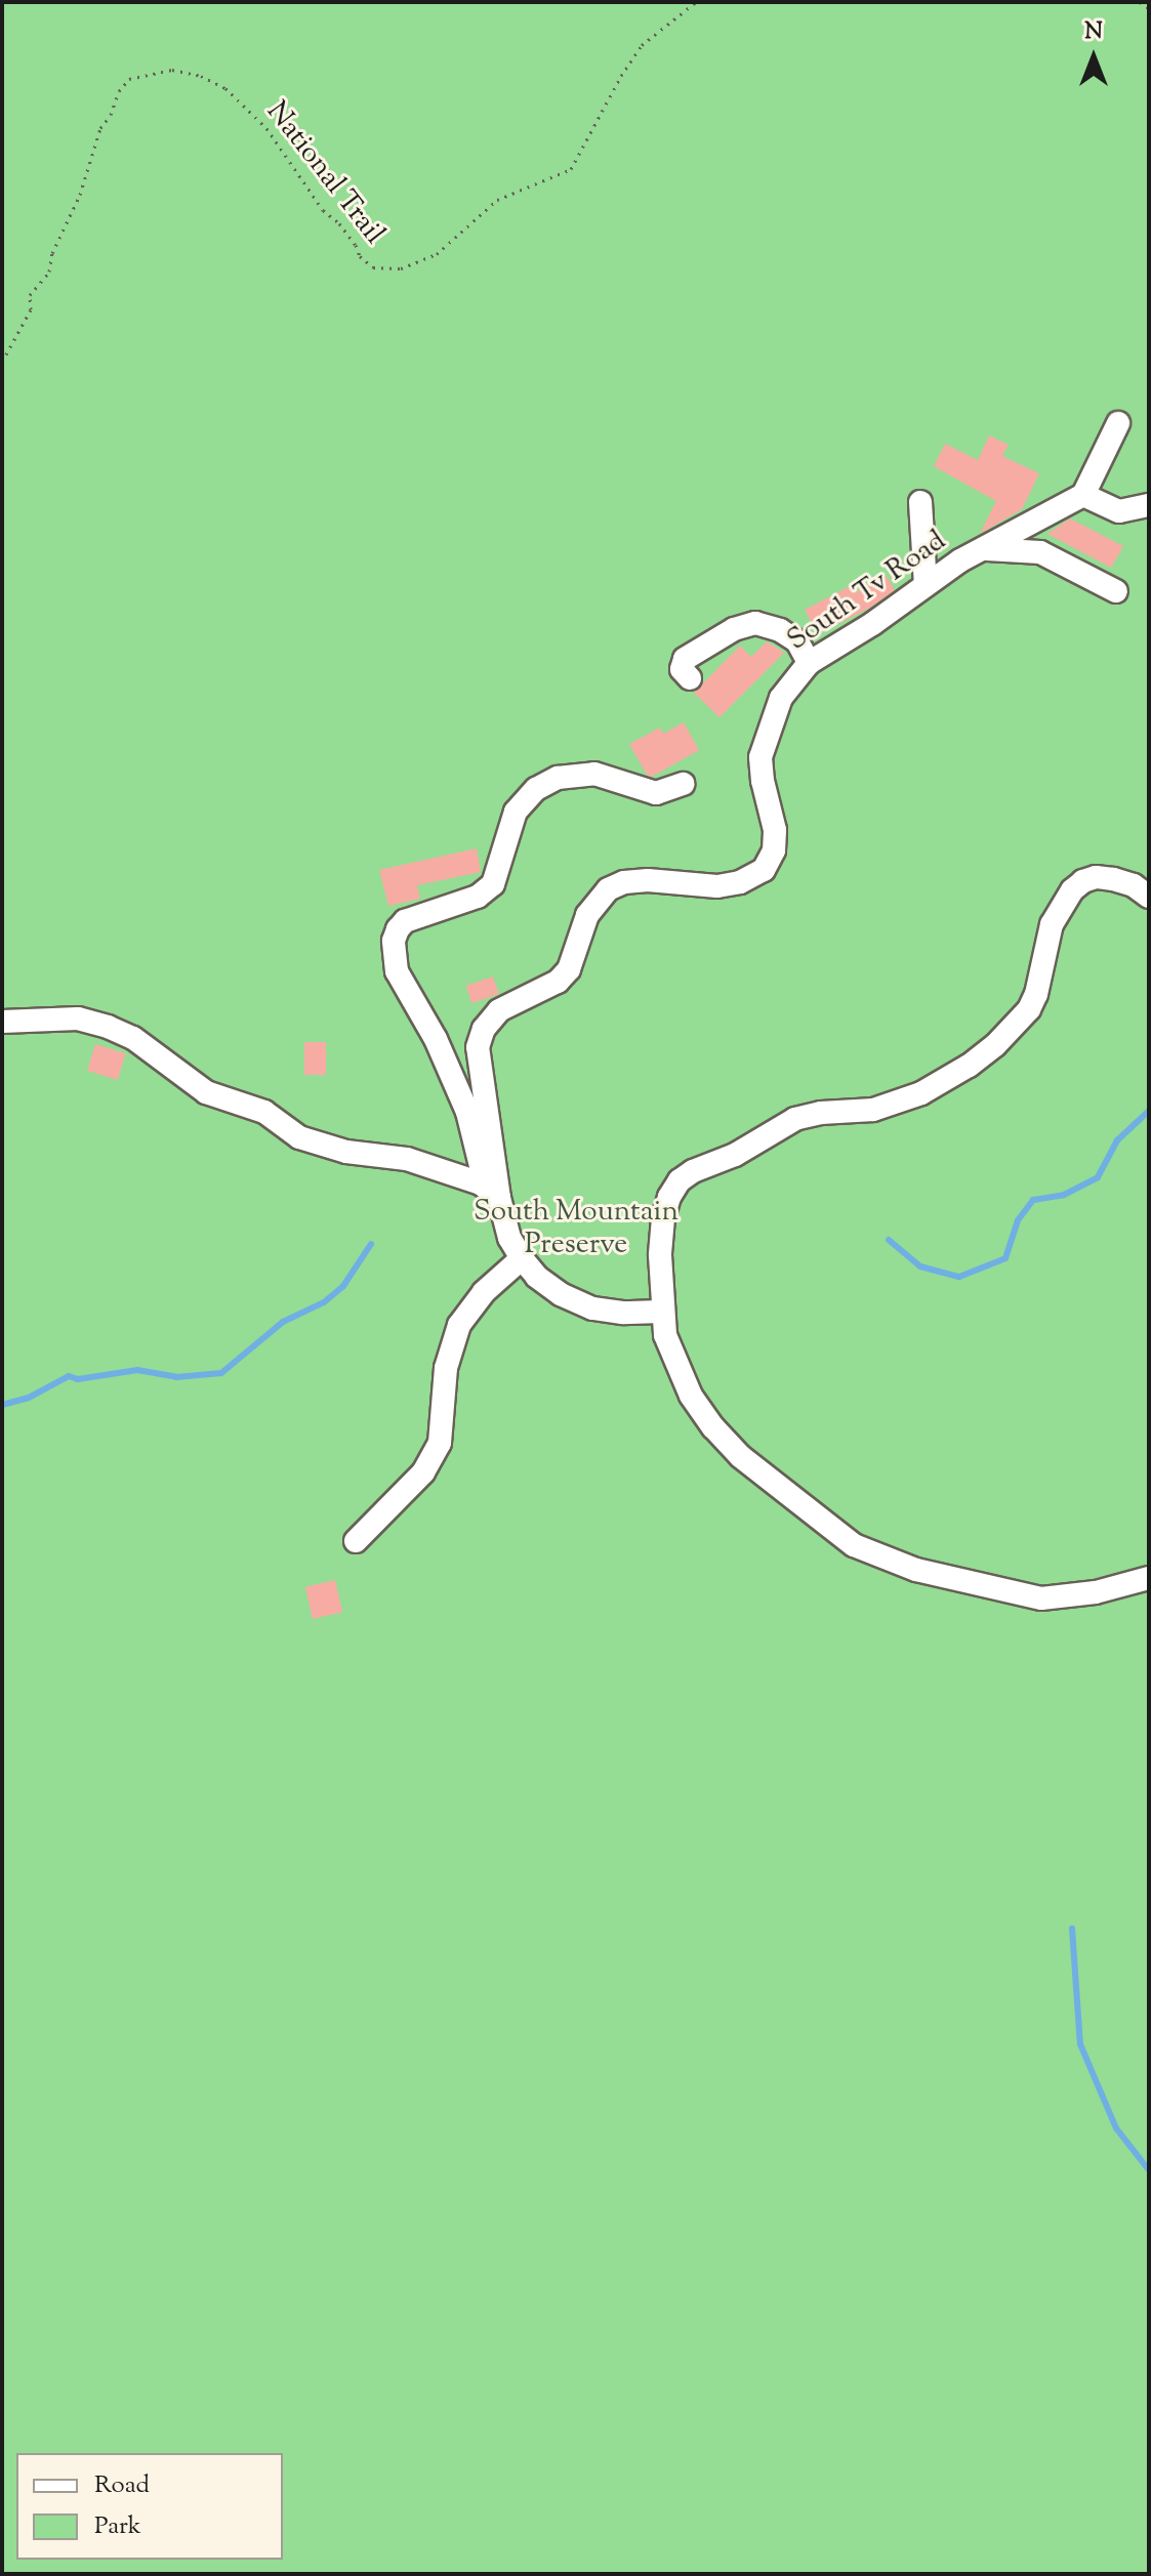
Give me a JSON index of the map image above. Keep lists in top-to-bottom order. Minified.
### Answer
{"streets":{"street":["South Tv Road"],"path":["National Trail"]},"parks":["South Mountain Preserve"],"legend":["Road","Park"],"north":"top"}
